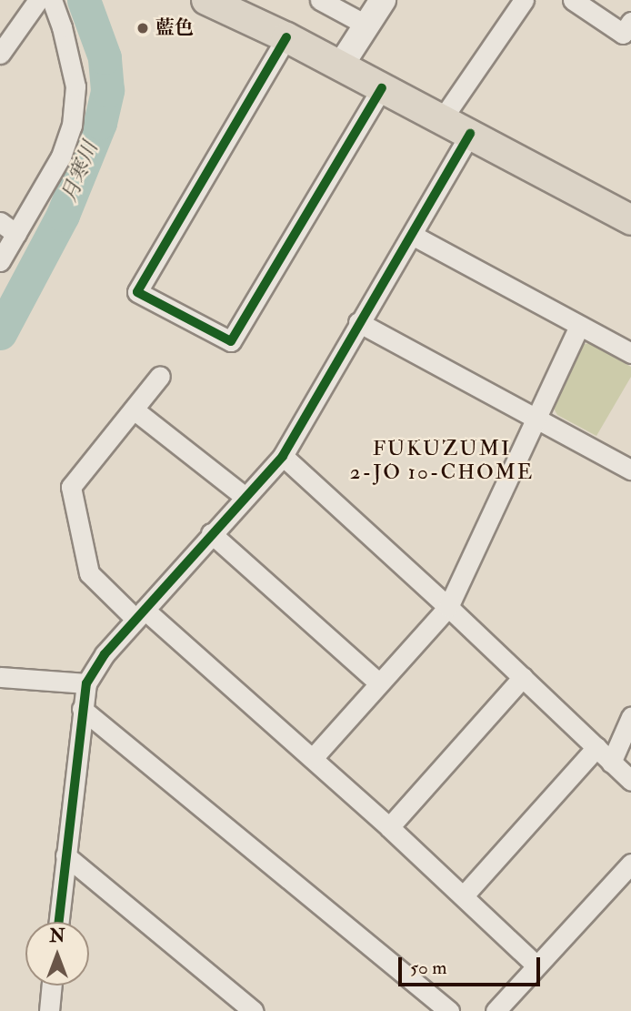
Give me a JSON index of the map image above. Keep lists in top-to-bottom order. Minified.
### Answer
{"districts":["FUKUZUMI 2-JO 10-CHOME"],"water":["月寒川"],"places":["藍色"],"scale_bar":"50 m","north":"top"}
